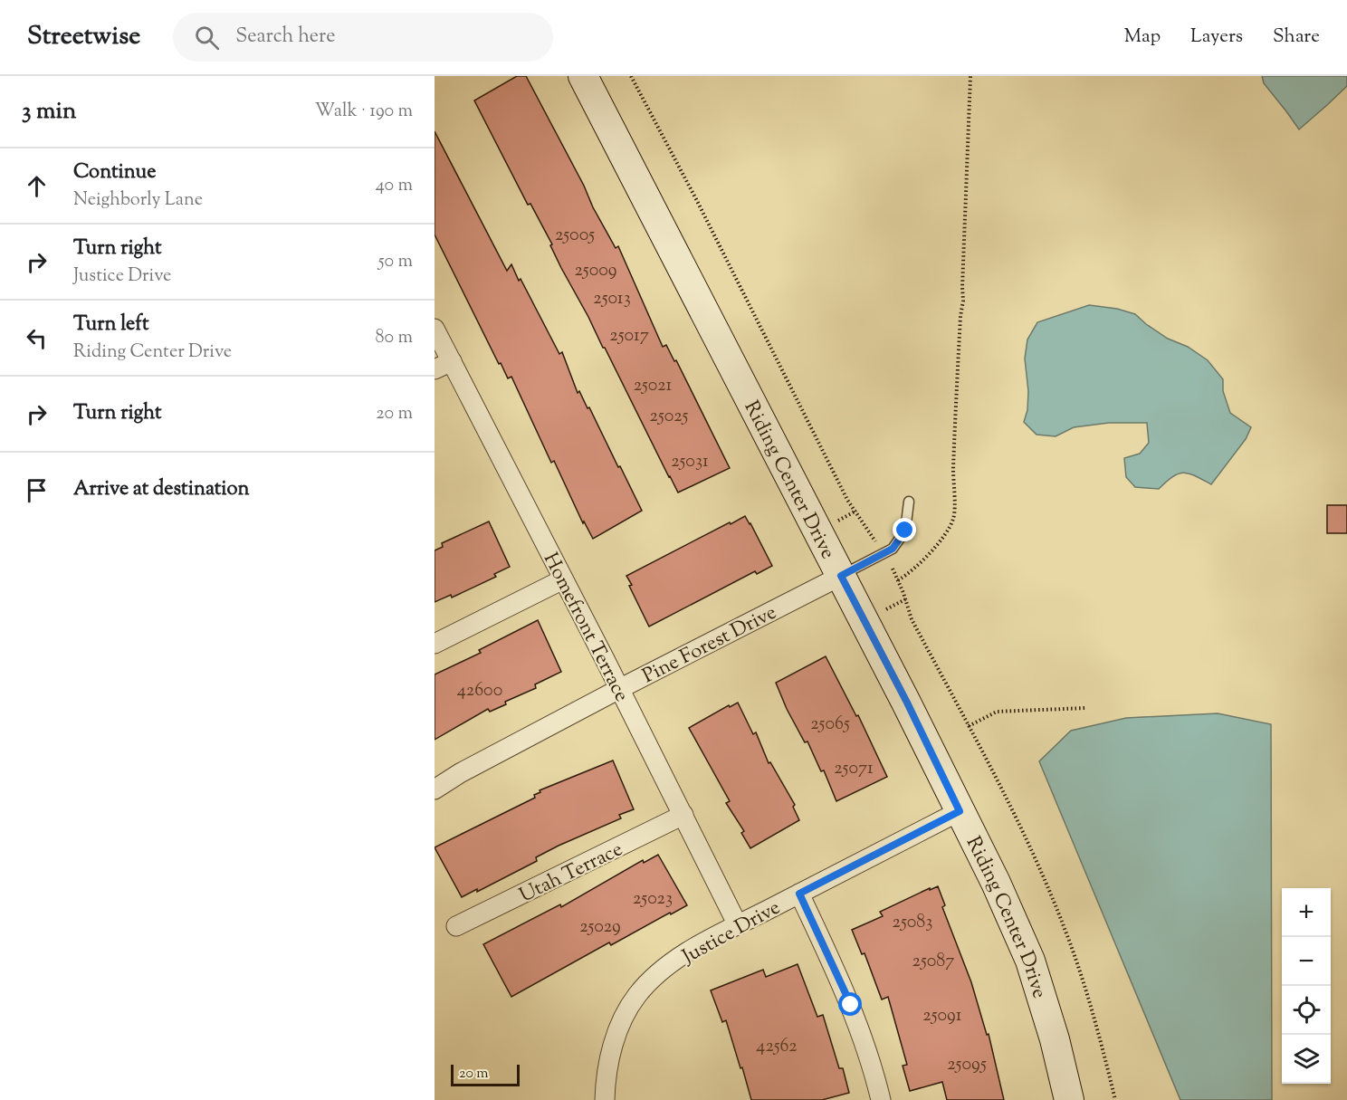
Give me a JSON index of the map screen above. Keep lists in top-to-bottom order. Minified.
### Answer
{"streets":{"street":["Riding Center Drive","Homefront Terrace","Pine Forest Drive","Utah Terrace","Justice Drive"]},"crossings":[["Riding Center Drive","Pine Forest Drive"],["Riding Center Drive","Justice Drive"],["Homefront Terrace","Pine Forest Drive"],["Homefront Terrace","Utah Terrace"],["Homefront Terrace","Justice Drive"]],"house_numbers":["25005","25009","25013","25017","25021","25025","25031","42600","25065","25071","25023","25083","25029","25087","25091","42562","25095"],"scale_bar":"20 m","page":{"header":"Streetwise","search":"Search here","nav":["Map","Layers","Share"],"heading":["3 min","Walk · 190 m"],"list":[["Continue","Neighborly Lane","40 m"],["Turn right","Justice Drive","50 m"],["Turn left","Riding Center Drive","80 m"],["Turn right","20 m"],"Arrive at destination"],"map_buttons":["+","−"],"scale":"20 m"}}
